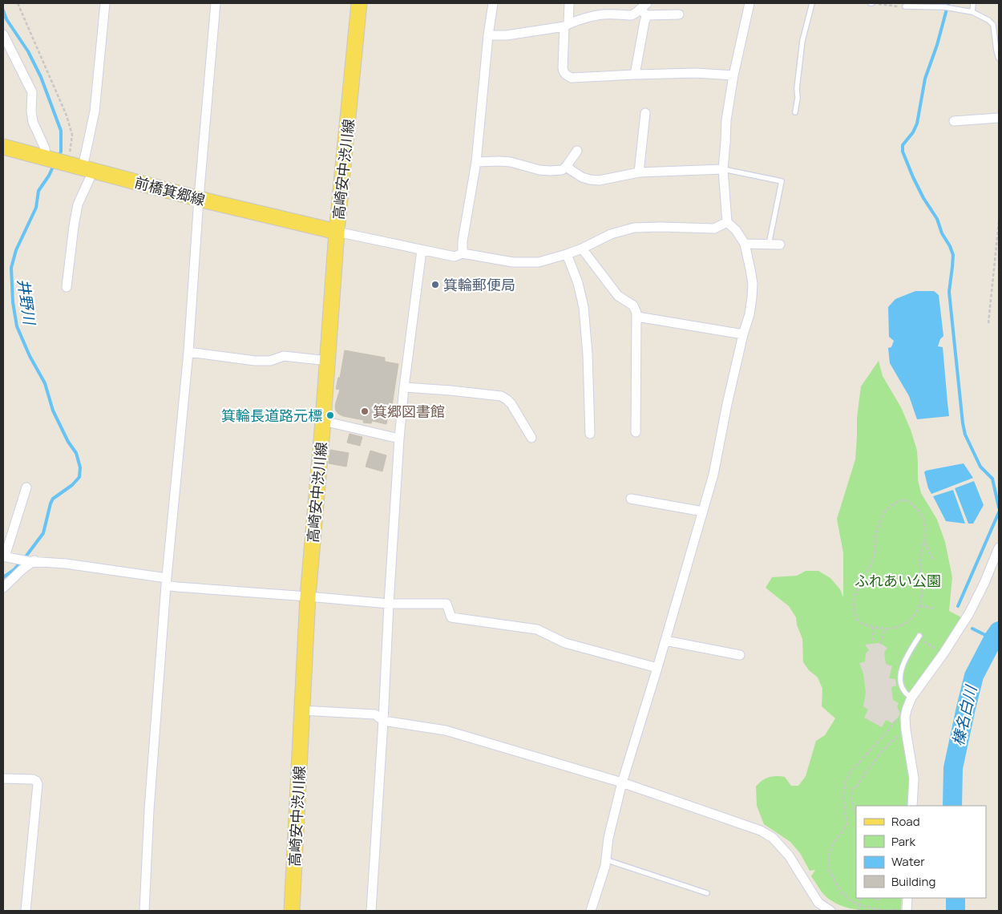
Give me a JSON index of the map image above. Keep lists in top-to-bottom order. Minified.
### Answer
{"streets":{"main road":["高崎安中渋川線","前橋箕郷線"]},"crossings":[["高崎安中渋川線","前橋箕郷線"]],"water":["井野川","榛名白川"],"parks":["ふれあい公園"],"places":["箕輪郵便局","箕郷図書館","箕輪長道路元標"],"legend":["Road","Park","Water","Building"]}
